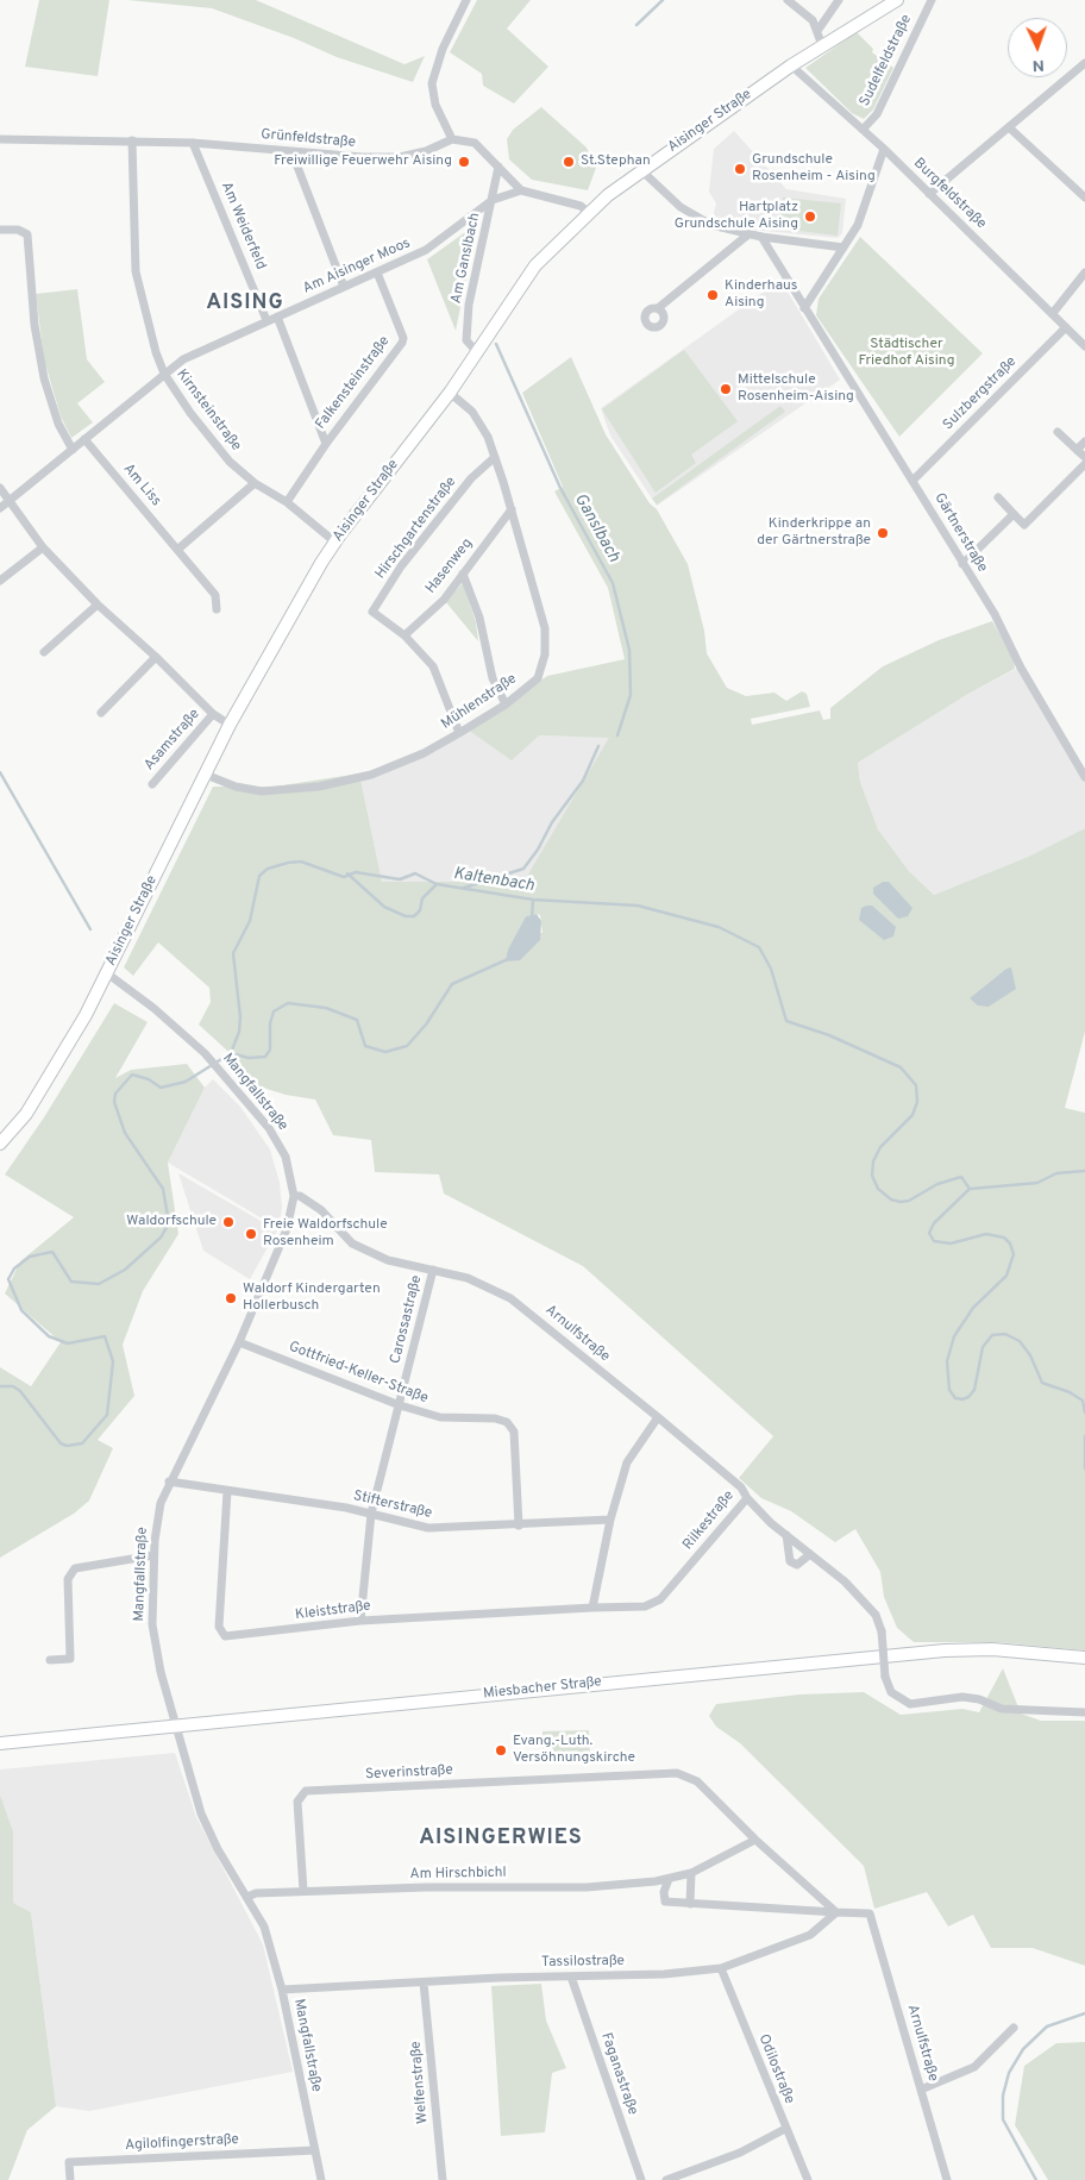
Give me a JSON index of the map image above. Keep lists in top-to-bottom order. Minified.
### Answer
{"streets":{"main road":["Aisinger Straße","Miesbacher Straße"],"street":["Sudelfeldstraße","Grünfeldstraße","Burgfeldstraße","Am Weiderfeld","Am Ganslbach","Am Aisinger Moos","Falkensteinstraße","Sulzbergstraße","Kirnsteinstraße","Am Liss","Hirschgartenstraße","Gärtnerstraße","Hasenweg","Mühlenstraße","Asamstraße","Mangfallstraße","Carossastraße","Arnulfstraße","Gottfried-Keller-Straße","Stifterstraße","Rilkestraße","Kleiststraße","Severinstraße","Am Hirschbichl","Tassilostraße","Odilostraße","Faganastraße","Welfenstraße","Agilolfingerstraße"]},"crossings":[["Sudelfeldstraße","Burgfeldstraße"],["Aisinger Straße","Burgfeldstraße"],["Aisinger Straße","Am Ganslbach"],["Aisinger Straße","Kirnsteinstraße"],["Aisinger Straße","Mühlenstraße"],["Aisinger Straße","Asamstraße"],["Aisinger Straße","Mangfallstraße"],["Grünfeldstraße","Am Weiderfeld"],["Grünfeldstraße","Kirnsteinstraße"],["Burgfeldstraße","Sulzbergstraße"],["Am Weiderfeld","Am Aisinger Moos"],["Am Ganslbach","Am Aisinger Moos"],["Am Aisinger Moos","Falkensteinstraße"],["Am Aisinger Moos","Kirnsteinstraße"],["Am Aisinger Moos","Am Liss"],["Am Aisinger Moos","Asamstraße"],["Falkensteinstraße","Kirnsteinstraße"],["Sulzbergstraße","Gärtnerstraße"],["Hirschgartenstraße","Hasenweg"],["Hirschgartenstraße","Mühlenstraße"],["Hasenweg","Mühlenstraße"],["Mangfallstraße","Arnulfstraße"],["Mangfallstraße","Gottfried-Keller-Straße"],["Mangfallstraße","Stifterstraße"],["Mangfallstraße","Miesbacher Straße"],["Mangfallstraße","Am Hirschbichl"],["Mangfallstraße","Tassilostraße"],["Mangfallstraße","Agilolfingerstraße"],["Carossastraße","Arnulfstraße"],["Carossastraße","Gottfried-Keller-Straße"],["Carossastraße","Stifterstraße"],["Carossastraße","Kleiststraße"],["Arnulfstraße","Rilkestraße"],["Arnulfstraße","Tassilostraße"],["Gottfried-Keller-Straße","Stifterstraße"],["Stifterstraße","Kleiststraße"],["Rilkestraße","Kleiststraße"],["Severinstraße","Am Hirschbichl"],["Tassilostraße","Odilostraße"],["Tassilostraße","Faganastraße"],["Tassilostraße","Welfenstraße"]],"districts":["AISING","AISINGERWIES"],"water":["Ganslbach","Kaltenbach"],"parks":["Städtischer Friedhof Aising"],"places":["Freiwillige Feuerwehr Aising","St.Stephan","Grundschule Rosenheim - Aising","Hartplatz Grundschule Aising","Kinderhaus Aising","Mittelschule Rosenheim-Aising","Kinderkrippe an der Gärtnerstraße","Waldorfschule","Freie Waldorfschule Rosenheim","Waldorf Kindergarten Hollerbusch","Evang.-Luth. Versöhnungskirche"],"north":"bottom"}
